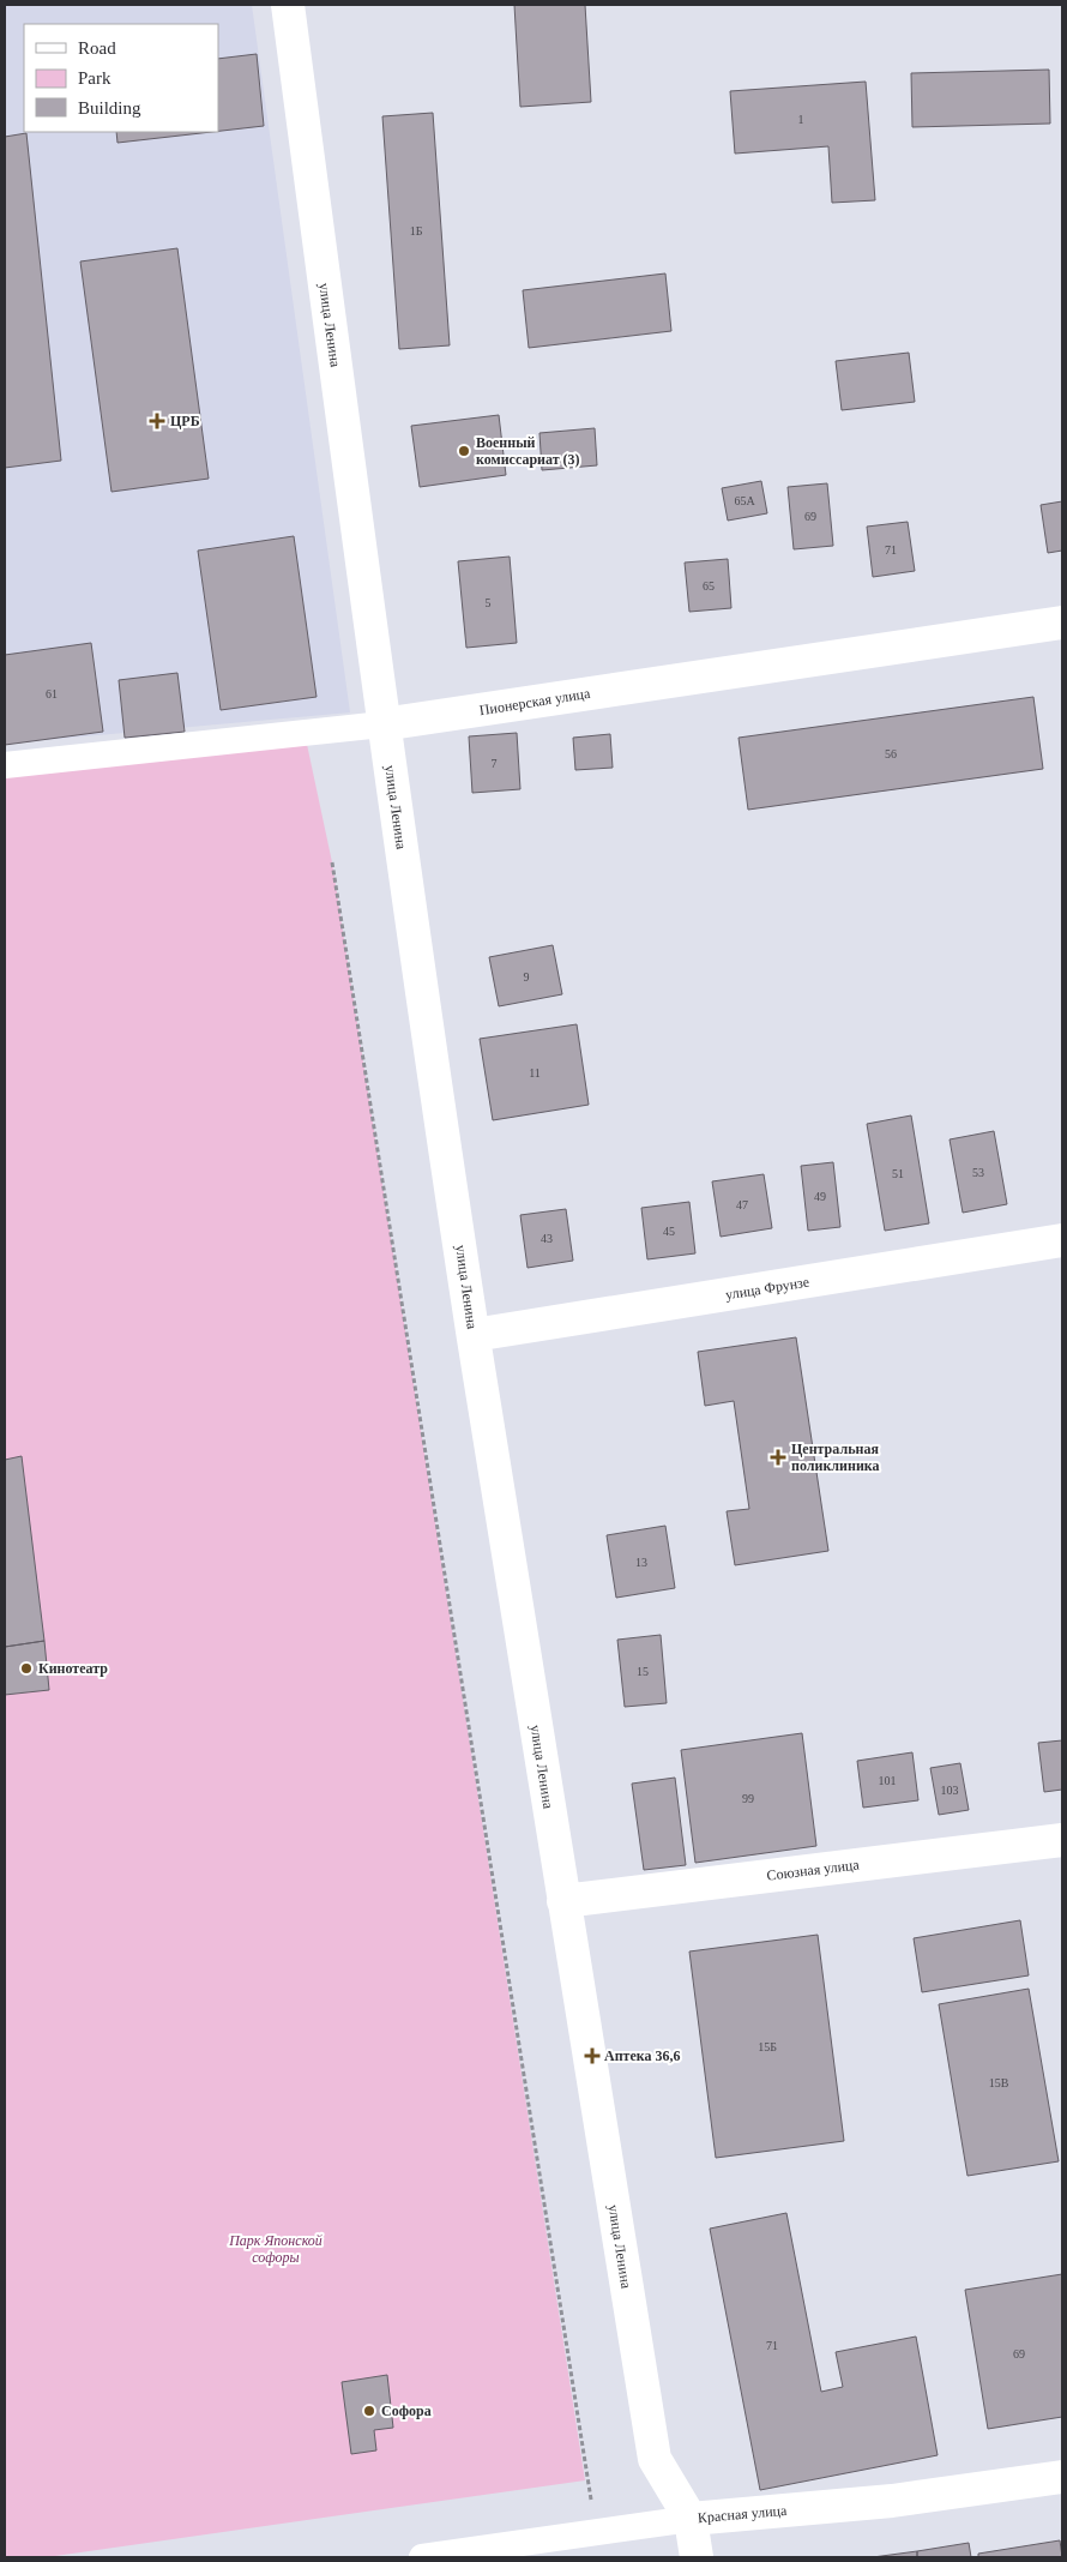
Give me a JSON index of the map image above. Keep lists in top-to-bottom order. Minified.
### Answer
{"streets":{"street":["улица Ленина","Пионерская улица","улица Фрунзе","Союзная улица","Красная улица"]},"crossings":[["улица Ленина","Пионерская улица"],["улица Ленина","улица Фрунзе"],["улица Ленина","Союзная улица"],["улица Ленина","Красная улица"]],"parks":["Парк Японской софоры"],"places":{"health":["ЦРБ","Центральная поликлиника","Аптека 36,6"],"other":["Военный комиссариат (3)","Кинотеатр","Софора"]},"house_numbers":["1","1Б","65А","69","71","65","5","61","56","7","9","11","53","51","49","47","45","43","13","15","101","103","99","15Б","15В","71","69"],"legend":["Road","Park","Building"]}
